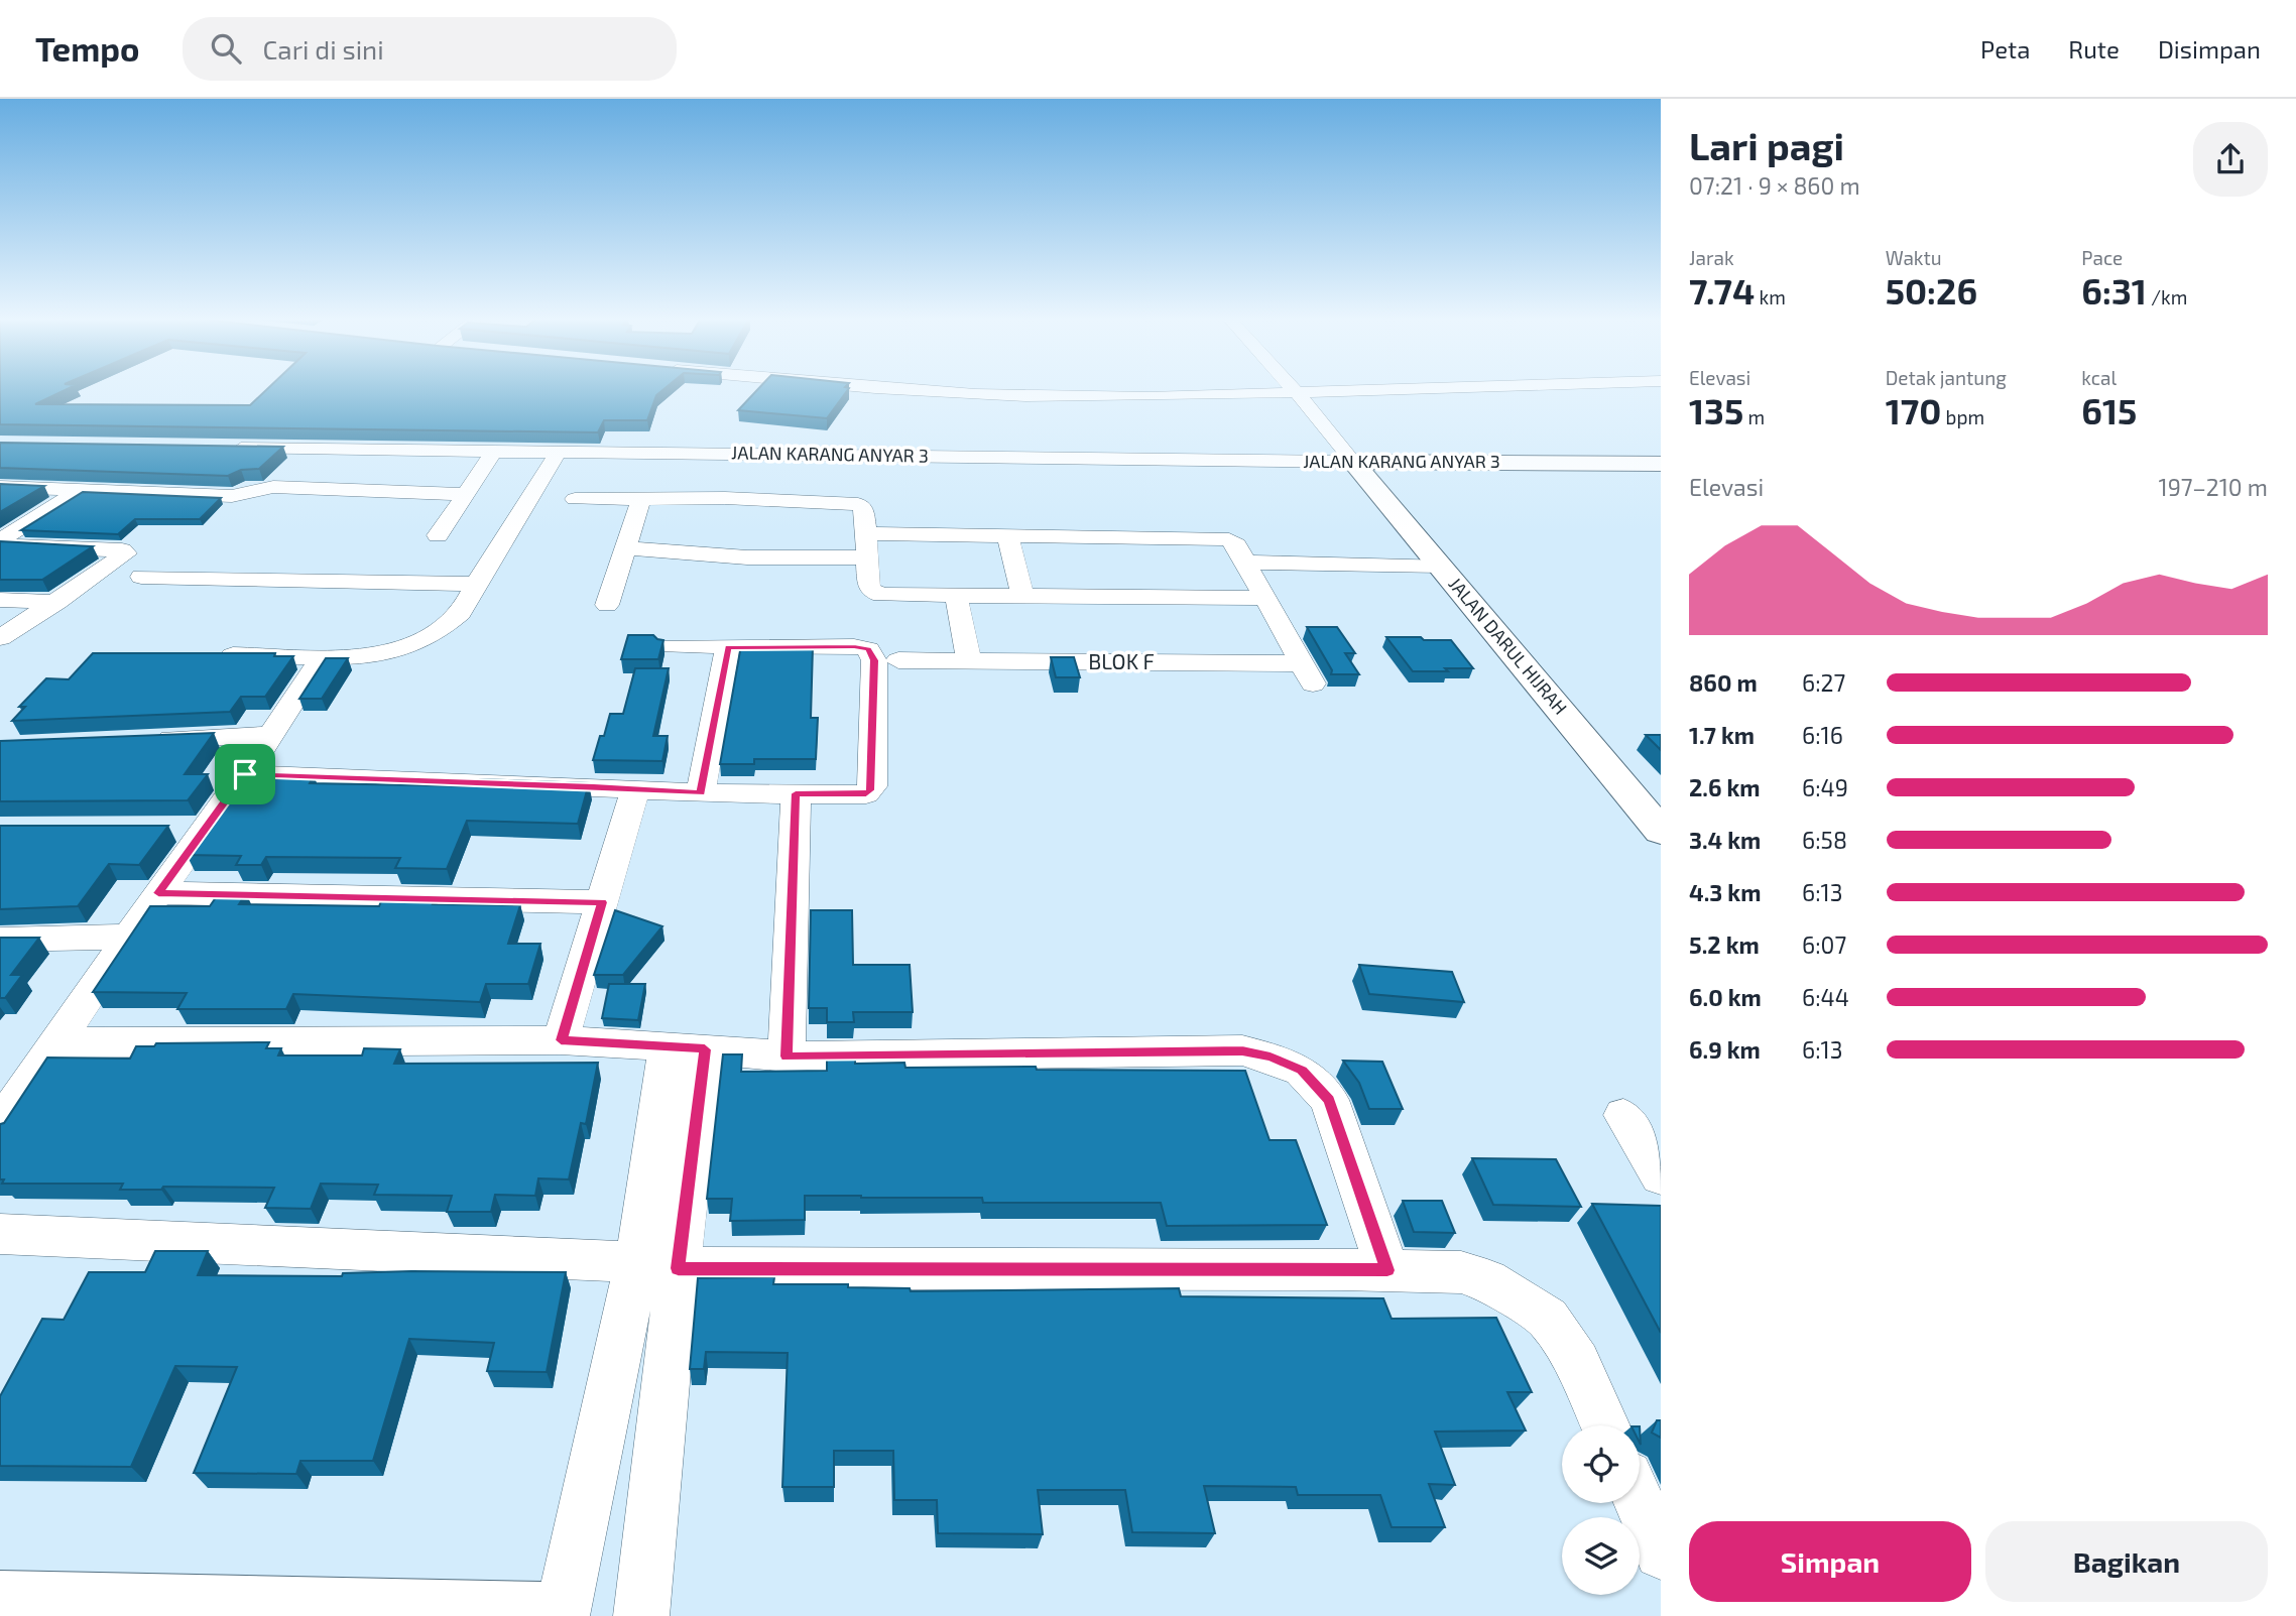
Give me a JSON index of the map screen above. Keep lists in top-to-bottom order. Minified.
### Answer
{"streets":{"street":["JALAN KARANG ANYAR 3","JALAN DARUL HIJRAH","BLOK F"]},"crossings":[["JALAN KARANG ANYAR 3","JALAN DARUL HIJRAH"]],"page":{"header":"Tempo","search":"Cari di sini","nav":["Peta","Rute","Disimpan"],"heading":["Lari pagi","07:21 · 9 × 860 m"],"stats":[["Jarak","7.74 km"],["Waktu","50:26"],["Pace","6:31 /km"],["Elevasi","135 m"],["Detak jantung","170 bpm"],["kcal","615"]],"chart":["Elevasi","197–210 m"],"list":[{"name":"860 m","note":"6:27"},{"name":"1.7 km","note":"6:16"},{"name":"2.6 km","note":"6:49"},{"name":"3.4 km","note":"6:58"},{"name":"4.3 km","note":"6:13"},{"name":"5.2 km","note":"6:07"},{"name":"6.0 km","note":"6:44"},{"name":"6.9 km","note":"6:13"}],"buttons":["Simpan","Bagikan"]}}
